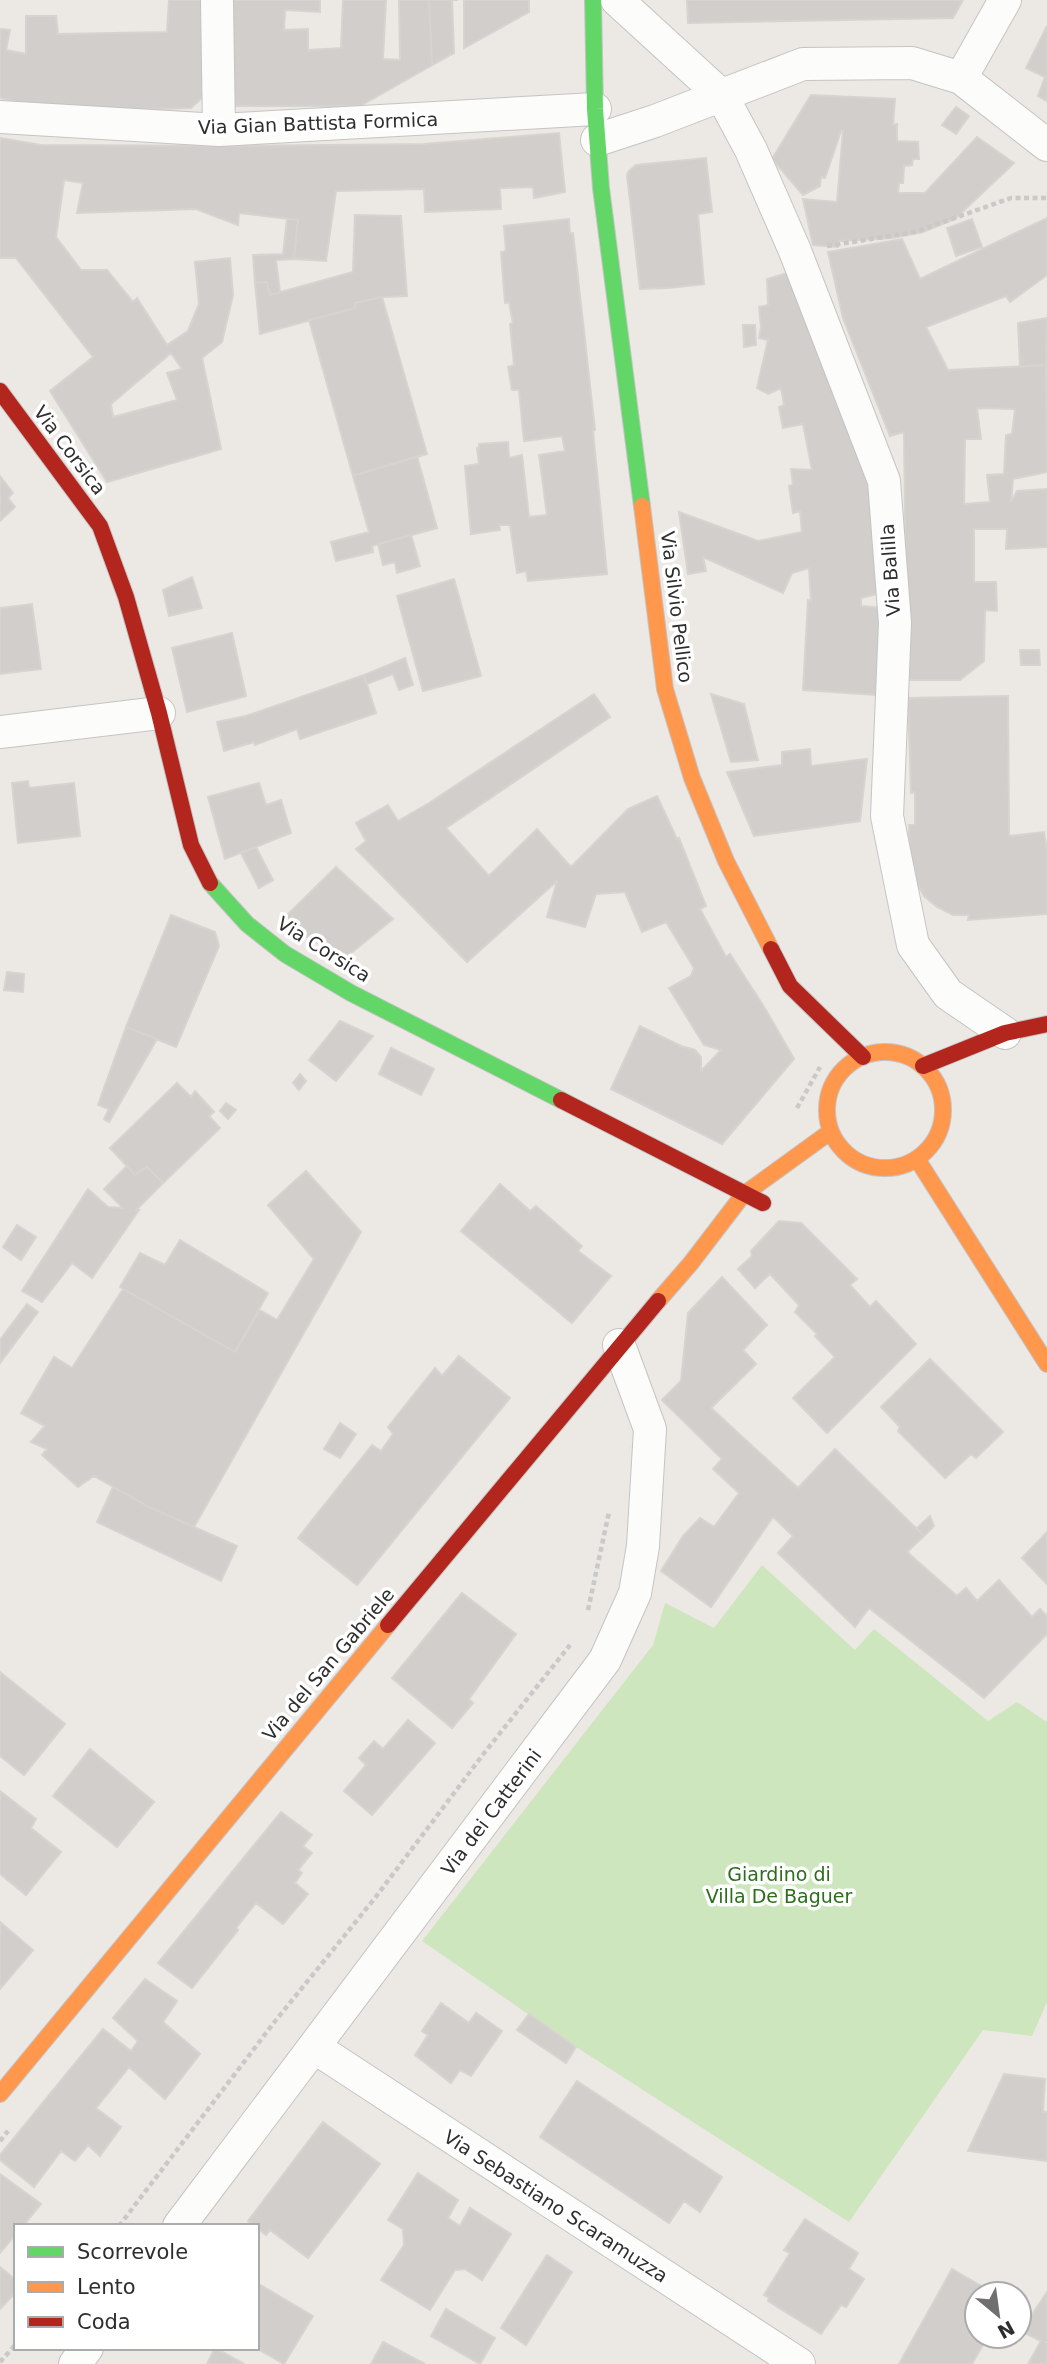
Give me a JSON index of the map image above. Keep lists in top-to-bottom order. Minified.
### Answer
{"streets":{"main road":["Via Corsica","Via Silvio Pellico","Via del San Gabriele"],"street":["Via Gian Battista Formica","Via Balilla","Via dei Catterini","Via Sebastiano Scaramuzza"]},"crossings":[["Via Gian Battista Formica","Via Balilla"],["Via Gian Battista Formica","Via Silvio Pellico"],["Via Corsica","Via del San Gabriele"],["Via Silvio Pellico","Via del San Gabriele"],["Via del San Gabriele","Via dei Catterini"],["Via dei Catterini","Via Sebastiano Scaramuzza"]],"parks":["Giardino di Villa De Baguer"],"legend":["Scorrevole","Lento","Coda"],"north":"bottom right"}
